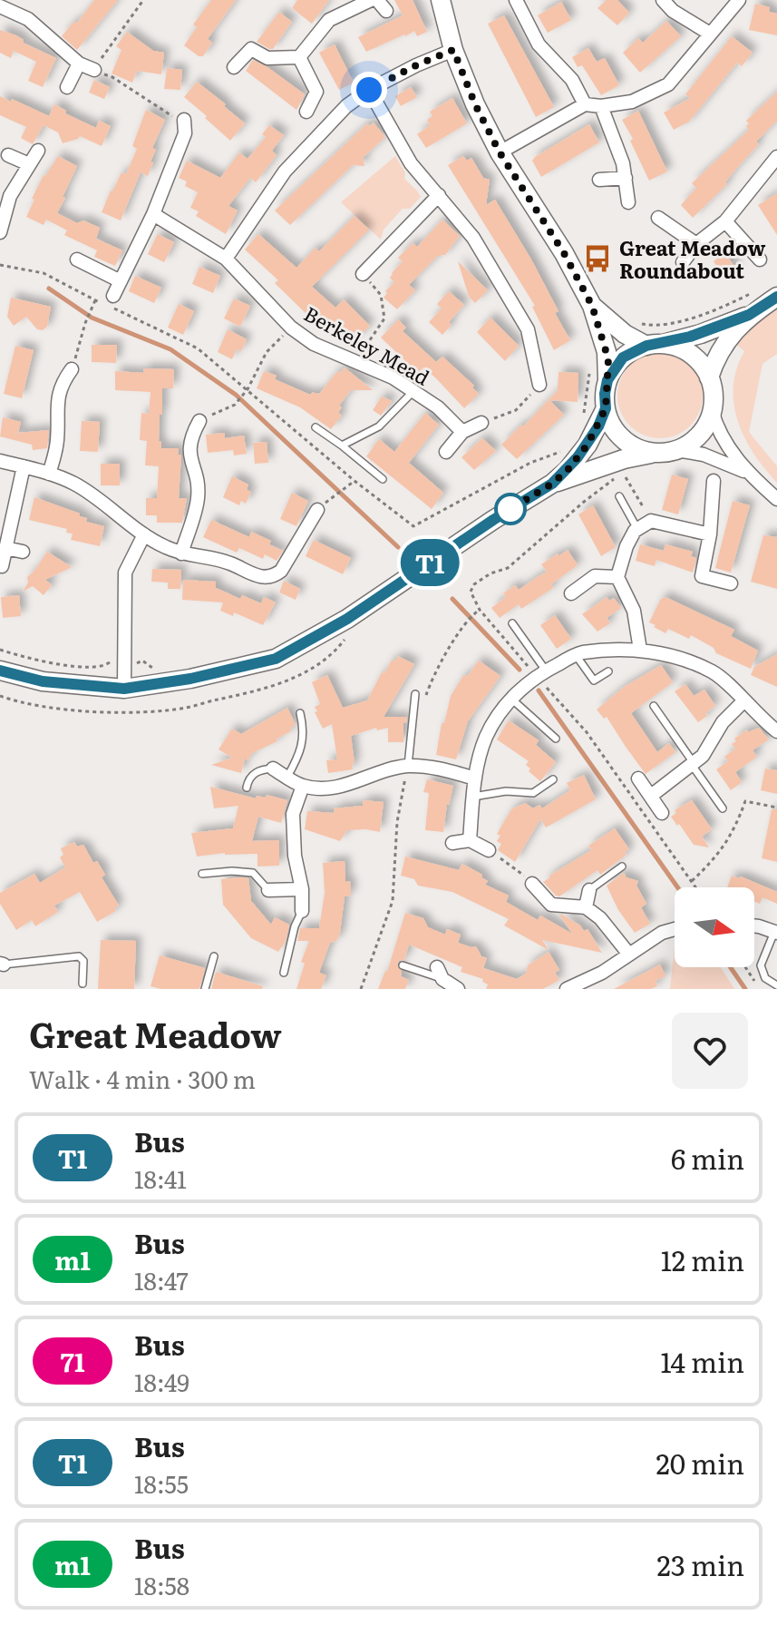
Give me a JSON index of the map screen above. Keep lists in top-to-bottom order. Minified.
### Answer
{"streets":{"street":["Berkeley Mead"]},"places":{"bus stop":["Great Meadow Roundabout"]},"lines":["bus line T1"],"north":"right","page":{"on_map":"T1","heading":["Great Meadow","Walk · 4 min · 300 m"],"list":[{"mark":"T1","name":"Bus","note":"18:41","value":"6 min"},{"mark":"m1","name":"Bus","note":"18:47","value":"12 min"},{"mark":"71","name":"Bus","note":"18:49","value":"14 min"},{"mark":"T1","name":"Bus","note":"18:55","value":"20 min"},{"mark":"m1","name":"Bus","note":"18:58","value":"23 min"}]}}
